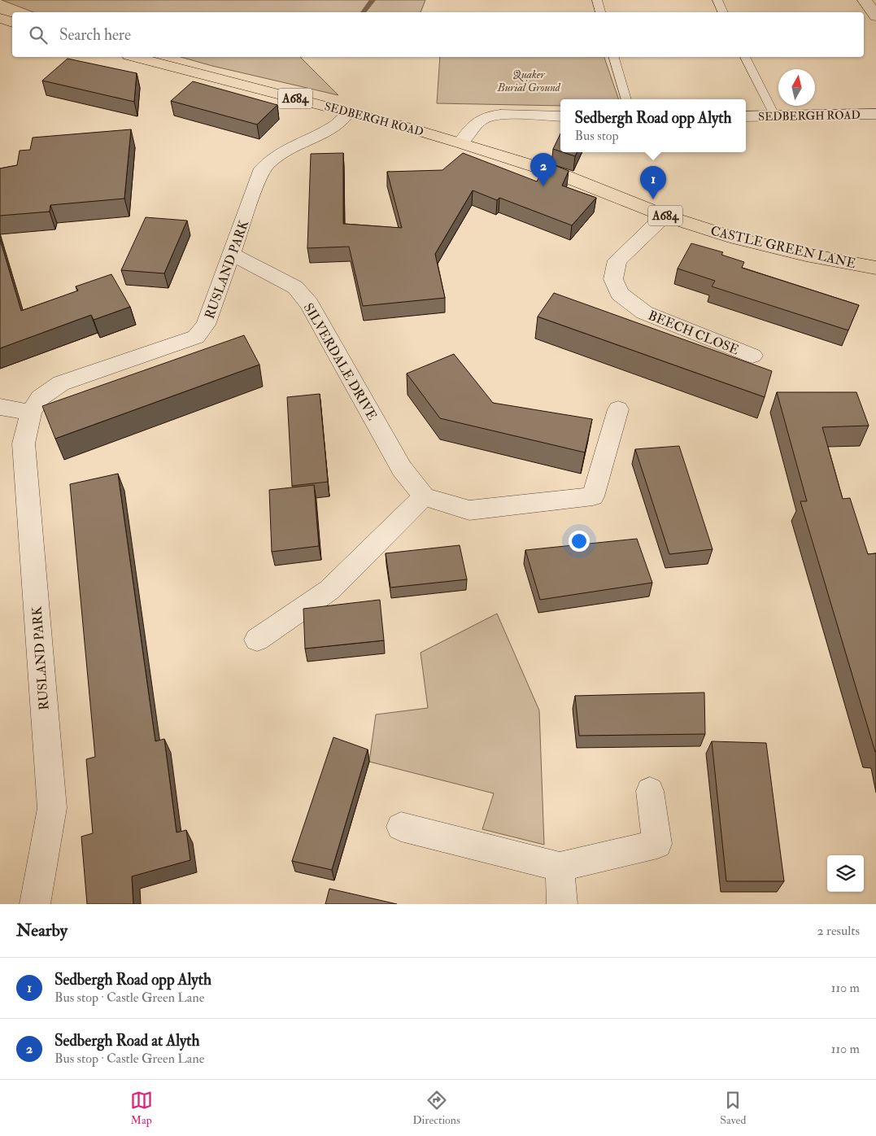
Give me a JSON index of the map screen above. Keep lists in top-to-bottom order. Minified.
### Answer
{"streets":{"highway":["A684","SEDBERGH ROAD","CASTLE GREEN LANE"],"street":["RUSLAND PARK","BEECH CLOSE","SILVERDALE DRIVE"]},"crossings":[["SEDBERGH ROAD","CASTLE GREEN LANE"],["SEDBERGH ROAD","RUSLAND PARK"],["CASTLE GREEN LANE","BEECH CLOSE"],["RUSLAND PARK","SILVERDALE DRIVE"]],"parks":["Quaker Burial Ground"],"north":"top","page":{"search":"Search here","popup":["Sedbergh Road opp Alyth","Bus stop"],"pins":["2","1"],"heading":["Nearby","2 results"],"list":[{"mark":"1","name":"Sedbergh Road opp Alyth","note":"Bus stop · Castle Green Lane","value":"110 m"},{"mark":"2","name":"Sedbergh Road at Alyth","note":"Bus stop · Castle Green Lane","value":"110 m"}],"nav":["Map","Directions","Saved"]}}
